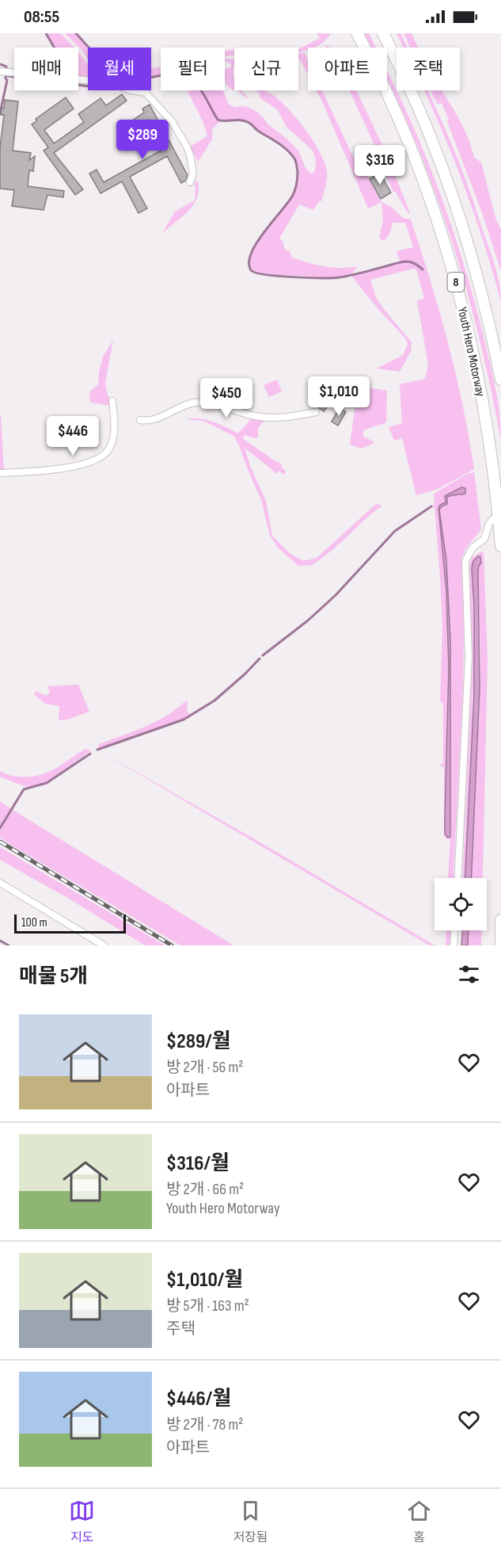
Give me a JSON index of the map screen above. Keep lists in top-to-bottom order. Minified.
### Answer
{"streets":{"highway":["8","Youth Hero Motorway"]},"scale_bar":"100 m","page":{"status":"08:55","chip":["매매","월세","필터","신규","아파트","주택"],"price":["$289","$316","$1,010","$450","$446"],"scale":"100 m","heading":"매물 5개","list":[{"name":"$289/월","note":"방 2개 · 56 m² · 아파트"},{"name":"$316/월","note":"방 2개 · 66 m² · Youth Hero Motorway"},{"name":"$1,010/월","note":"방 5개 · 163 m² · 주택"},{"name":"$446/월","note":"방 2개 · 78 m² · 아파트"}],"tabs":["지도","저장됨","홈"]}}
